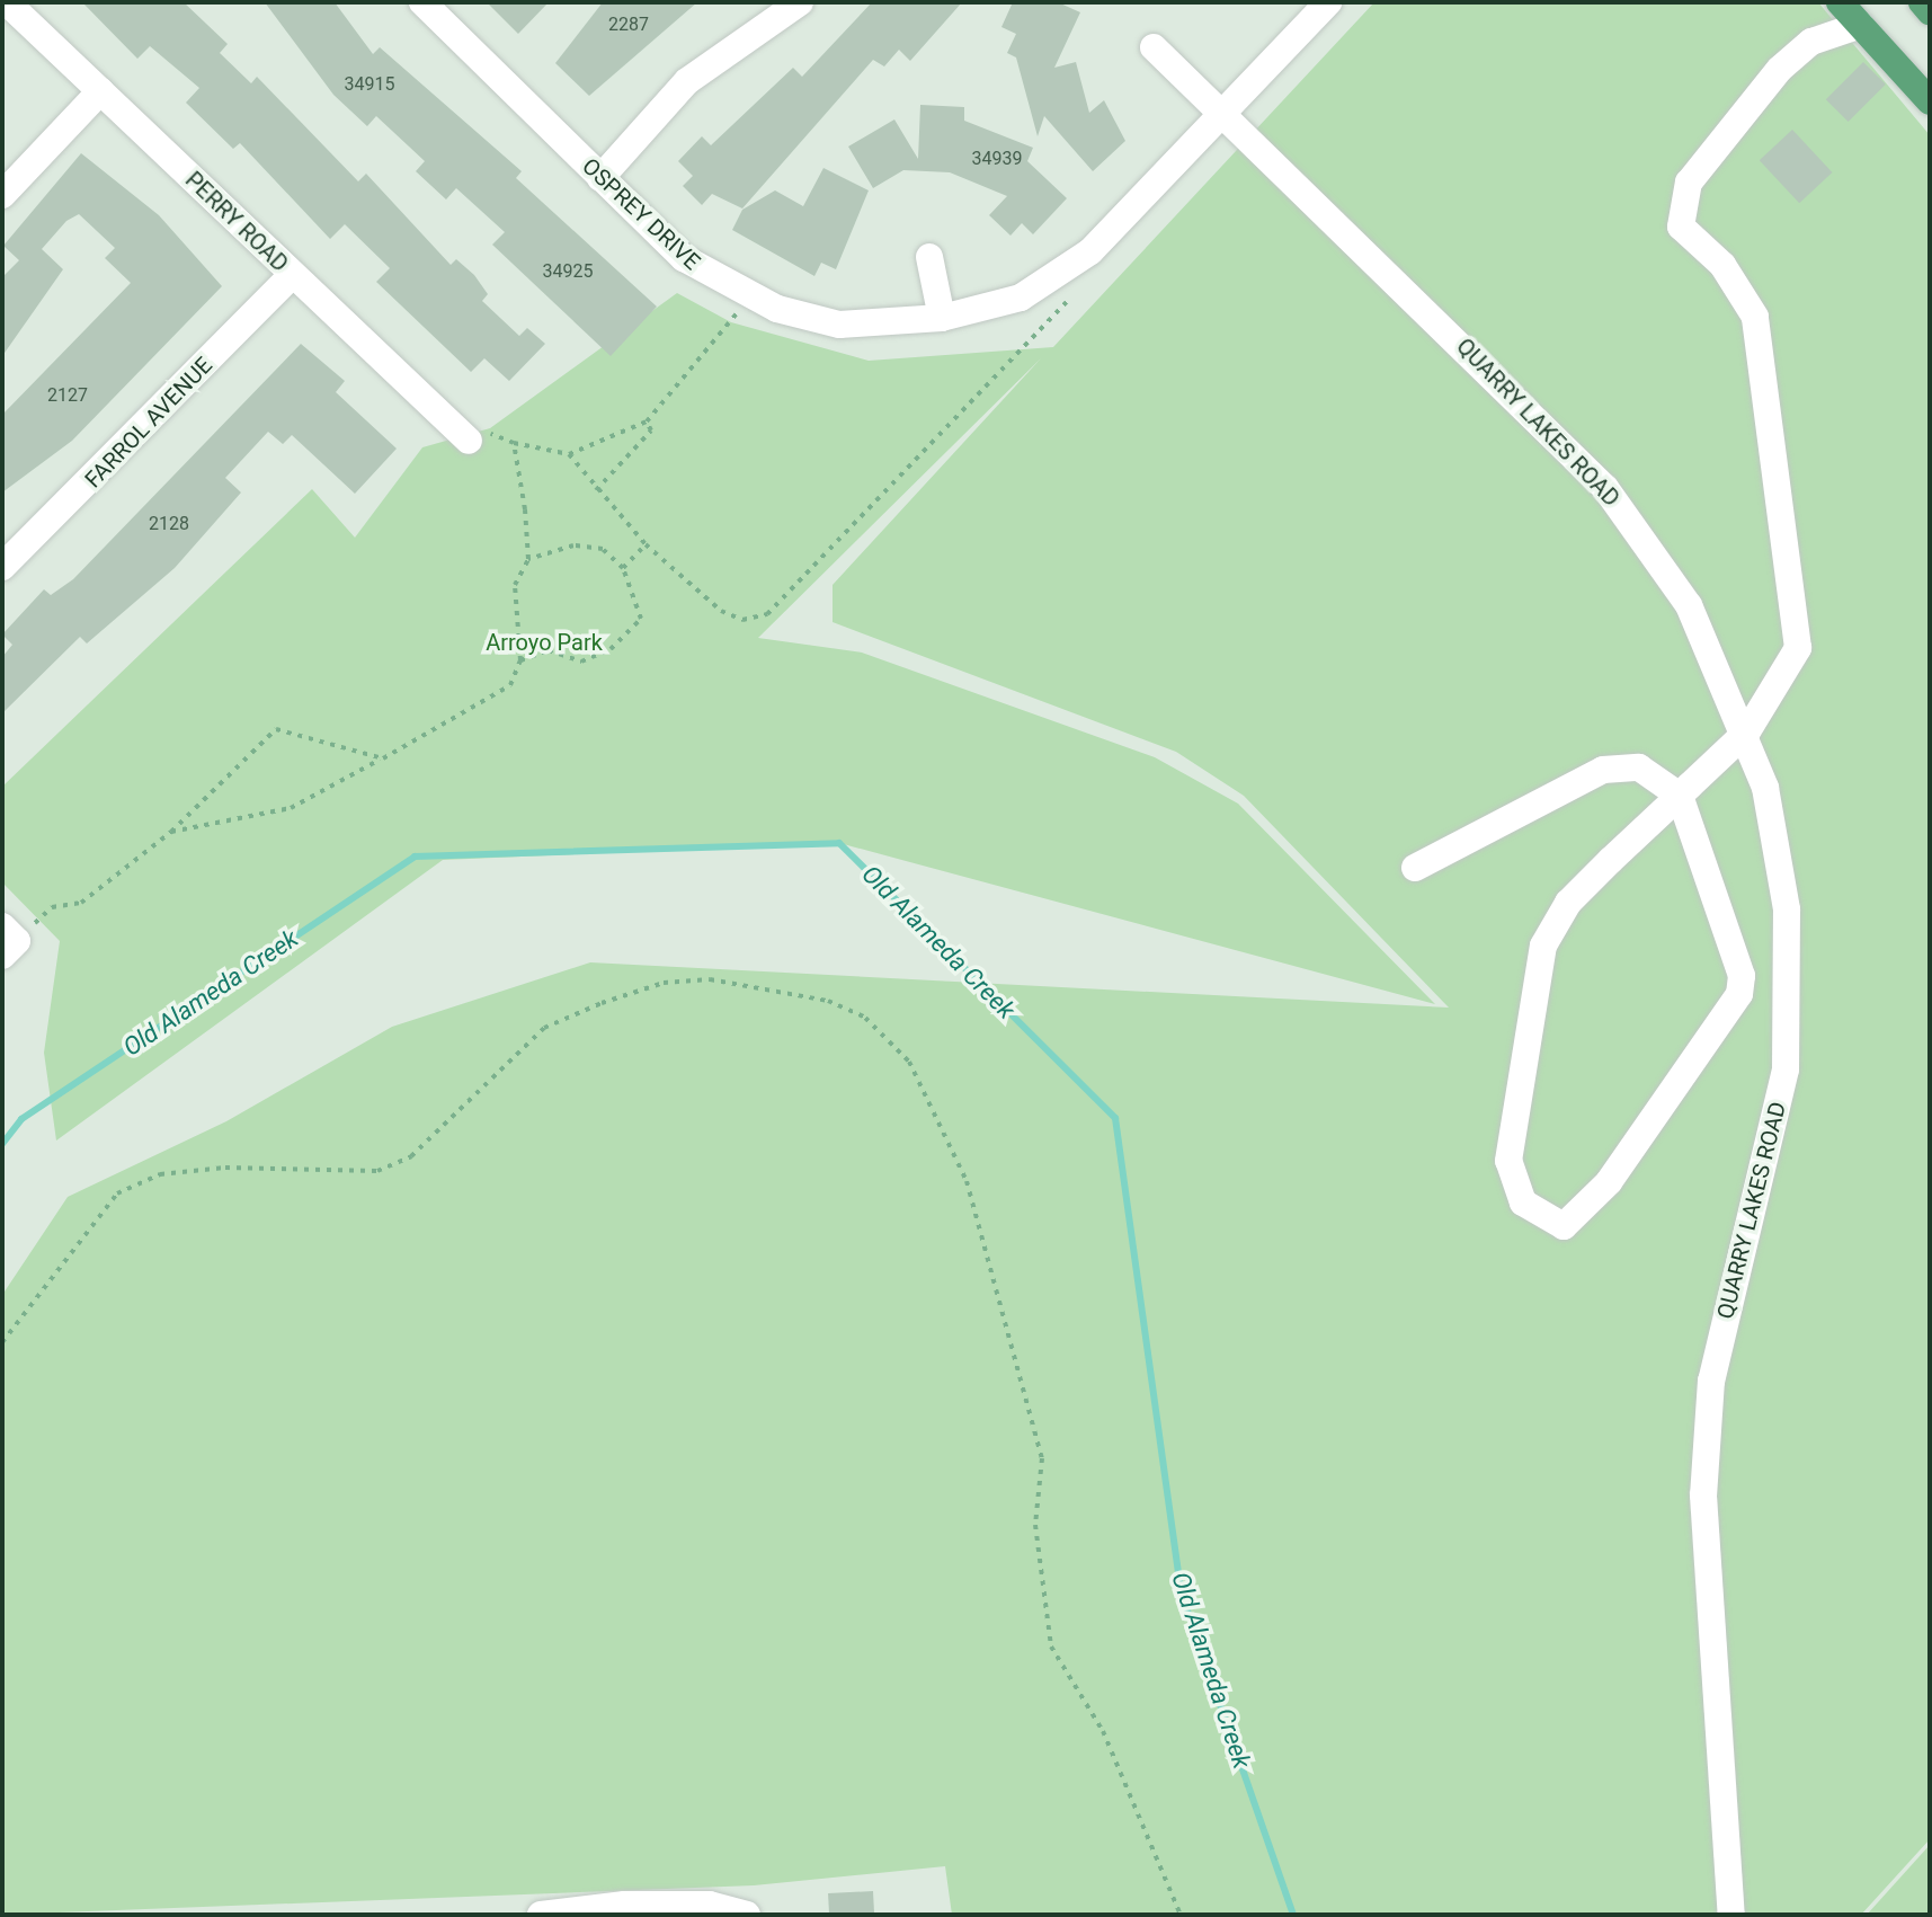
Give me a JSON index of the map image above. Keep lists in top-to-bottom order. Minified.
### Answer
{"streets":{"street":["OSPREY DRIVE","PERRY ROAD","FARROL AVENUE","QUARRY LAKES ROAD"]},"crossings":[["OSPREY DRIVE","QUARRY LAKES ROAD"],["PERRY ROAD","FARROL AVENUE"]],"water":["Old Alameda Creek"],"parks":["Arroyo Park"],"house_numbers":["2287","34915","34939","34925","2127","2128"]}
